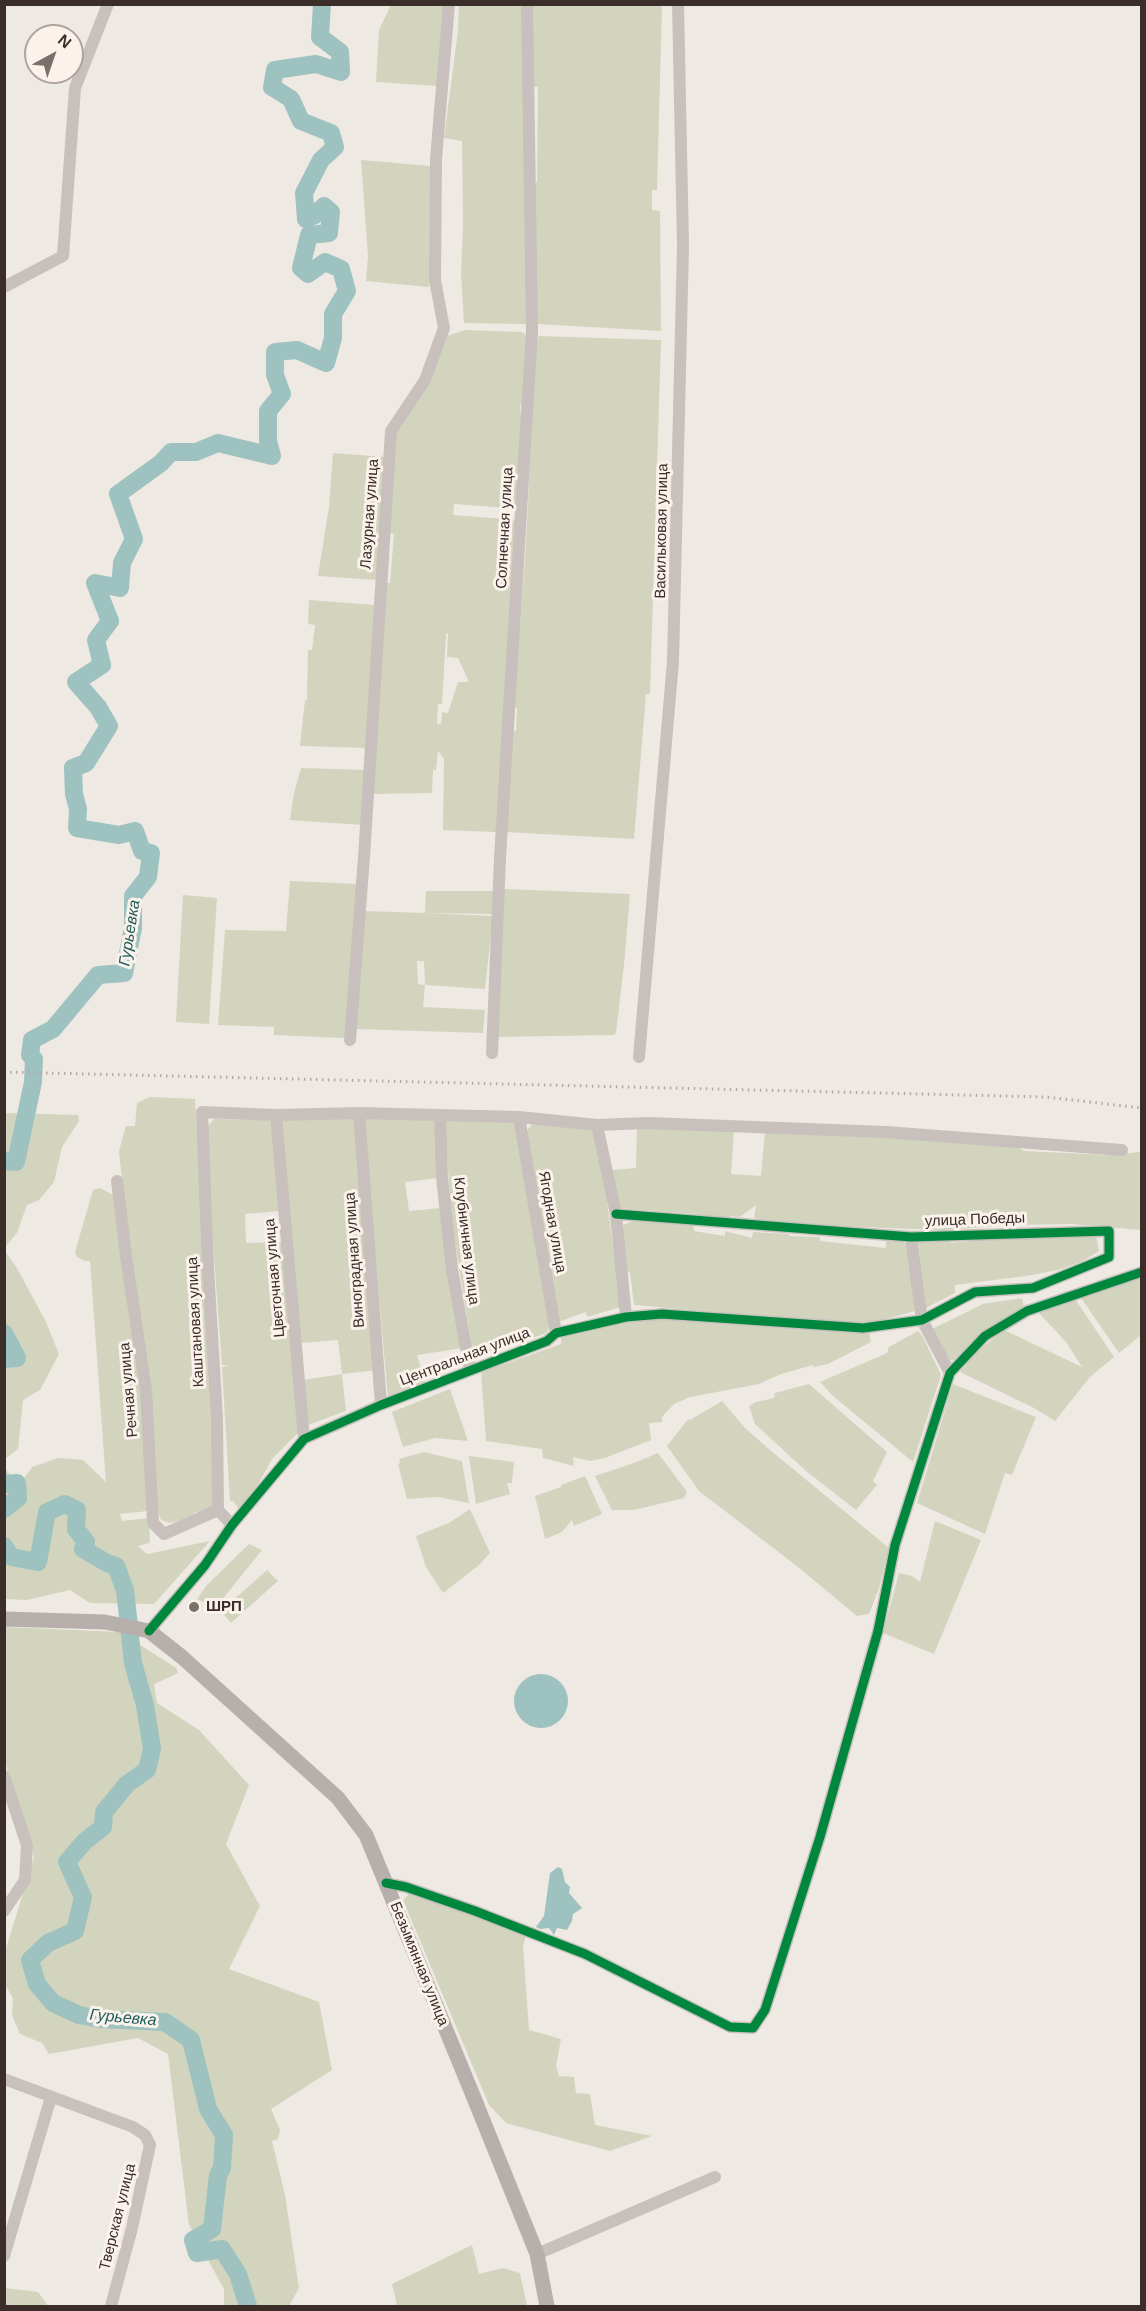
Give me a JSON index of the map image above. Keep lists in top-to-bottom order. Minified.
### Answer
{"streets":{"main road":["Безымянная улица"],"street":["Лазурная улица","Солнечная улица","Васильковая улица","улица Победы","Ягодная улица","Клубничная улица","Виноградная улица","Цветочная улица","Каштановая улица","Центральная улица","Речная улица","Тверская улица"]},"crossings":[["улица Победы","Центральная улица"],["Ягодная улица","Центральная улица"],["Клубничная улица","Центральная улица"],["Виноградная улица","Центральная улица"],["Цветочная улица","Каштановая улица"],["Цветочная улица","Центральная улица"],["Каштановая улица","Речная улица"],["Центральная улица","Безымянная улица"]],"water":["Гурьевка"],"places":["ШРП"],"north":"top right"}
